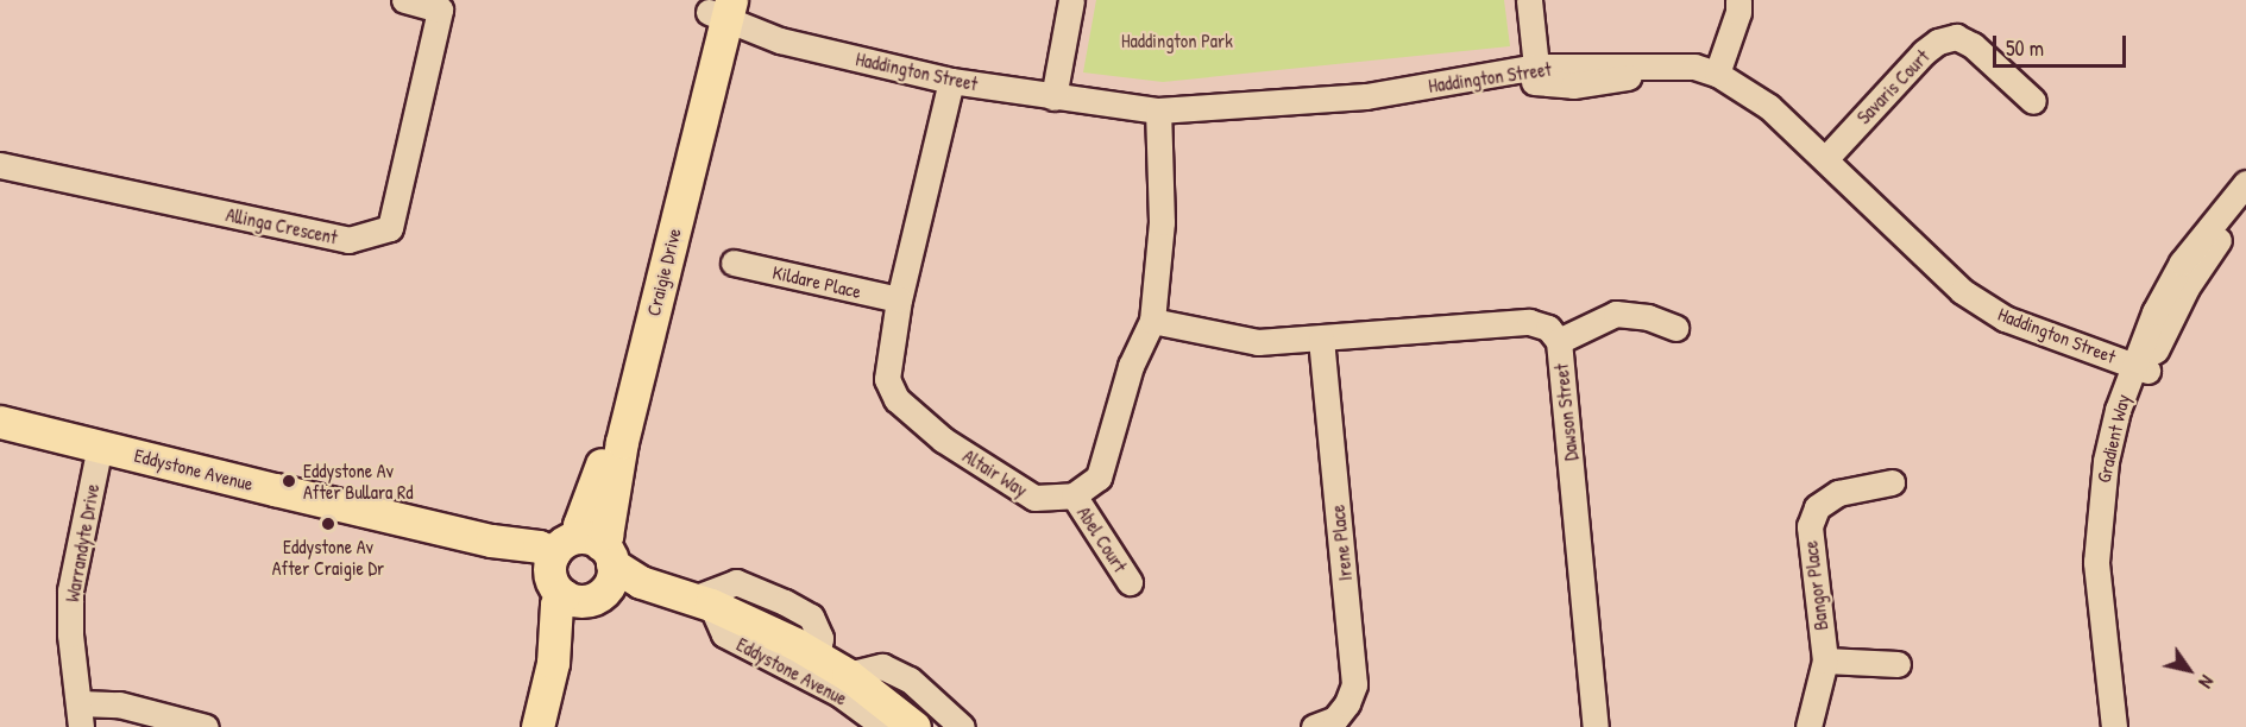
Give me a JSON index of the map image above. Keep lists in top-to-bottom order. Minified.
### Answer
{"streets":{"main road":["Craigie Drive","Eddystone Avenue"],"street":["Haddington Street","Savaris Court","Allinga Crescent","Kildare Place","Dawson Street","Gradient Way","Altair Way","Abel Court","Warrandyte Drive","Irene Place","Bangor Place"]},"crossings":[["Haddington Street","Savaris Court"],["Haddington Street","Craigie Drive"],["Haddington Street","Gradient Way"],["Haddington Street","Altair Way"],["Craigie Drive","Eddystone Avenue"],["Kildare Place","Altair Way"],["Dawson Street","Irene Place"],["Eddystone Avenue","Warrandyte Drive"],["Altair Way","Abel Court"]],"parks":["Haddington Park"],"places":["Eddystone Av After Bullara Rd","Eddystone Av After Craigie Dr"],"scale_bar":"50 m","north":"bottom right"}
